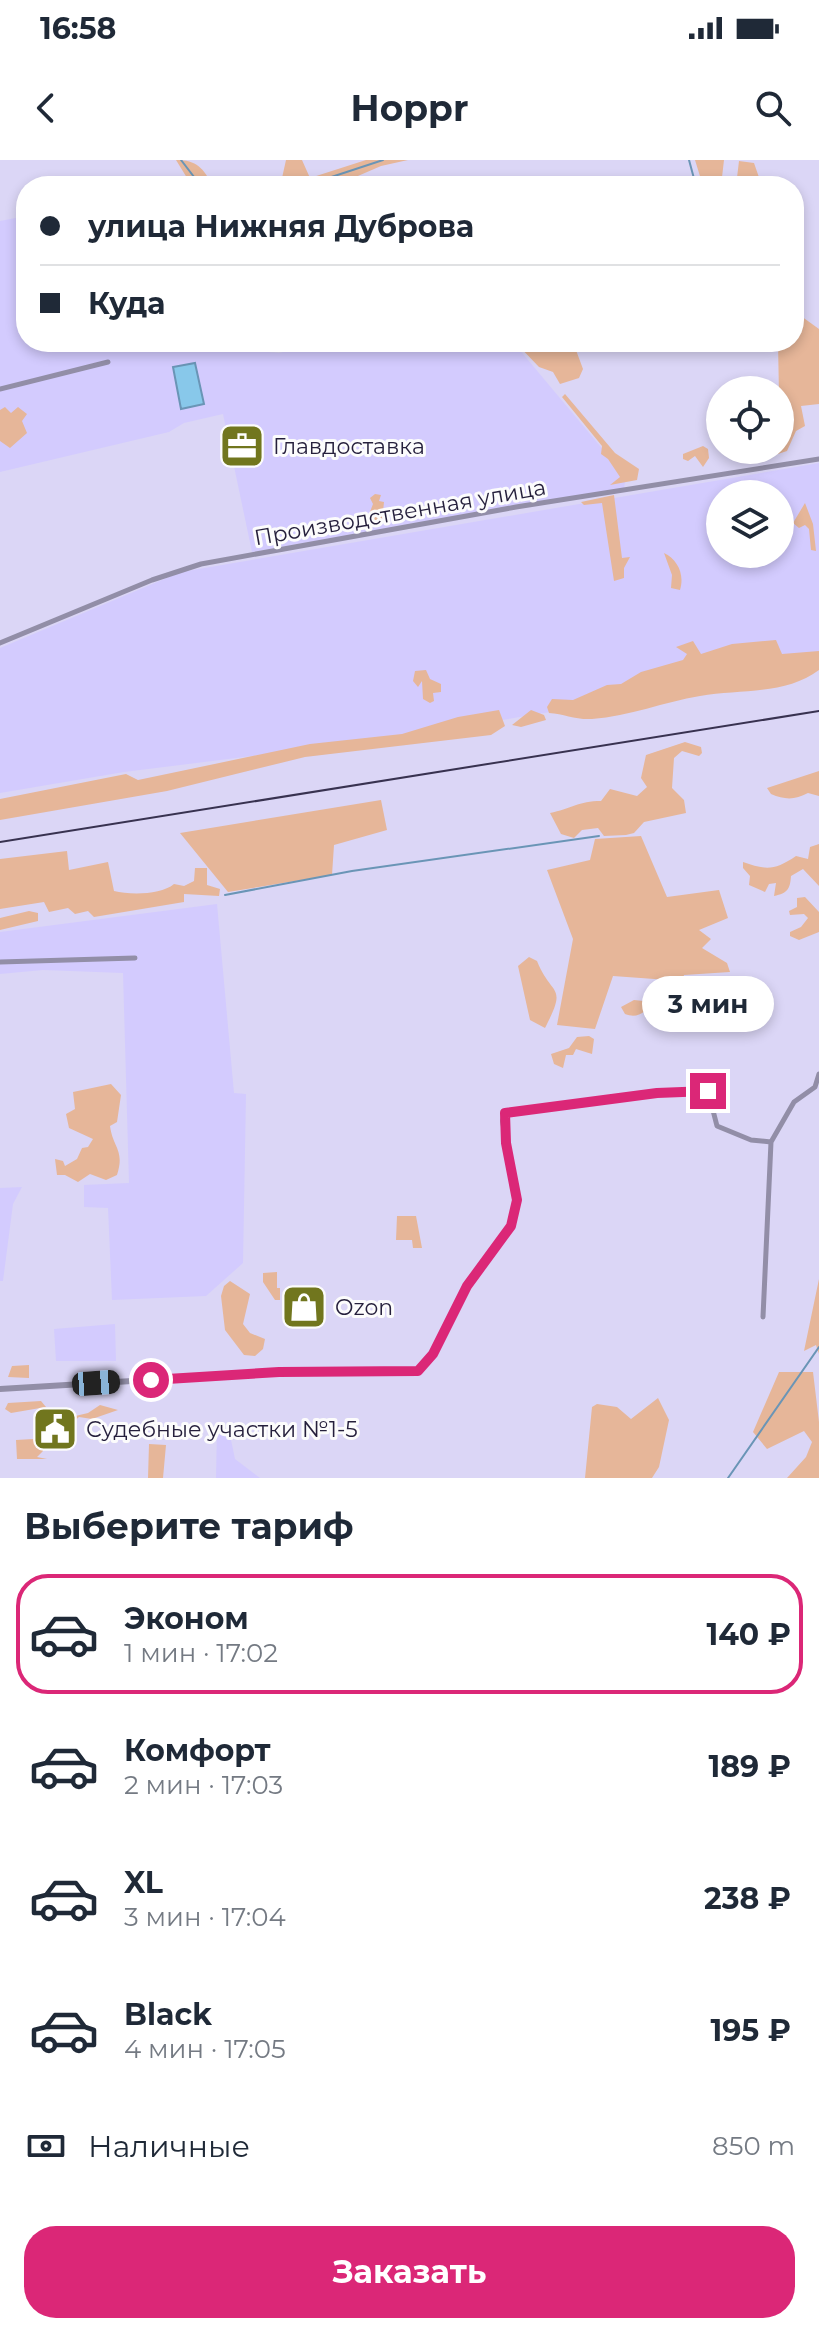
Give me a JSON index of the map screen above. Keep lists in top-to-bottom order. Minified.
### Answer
{"streets":{"street":["Производственная улица"]},"places":{"office":["Главдоставка"],"shop":["Ozon"],"public building":["Судебные участки №1-5"]},"page":{"status":"16:58","header":"Hoppr","banner":["улица Нижняя Дуброва","Куда"],"bubble":"3 мин","heading":"Выберите тариф","list":[{"name":"Эконом","note":"1 мин · 17:02","value":"140 ₽"},{"name":"Комфорт","note":"2 мин · 17:03","value":"189 ₽"},{"name":"XL","note":"3 мин · 17:04","value":"238 ₽"},{"name":"Black","note":"4 мин · 17:05","value":"195 ₽"}],"pay":["Наличные","850 m"],"buttons":"Заказать"}}
